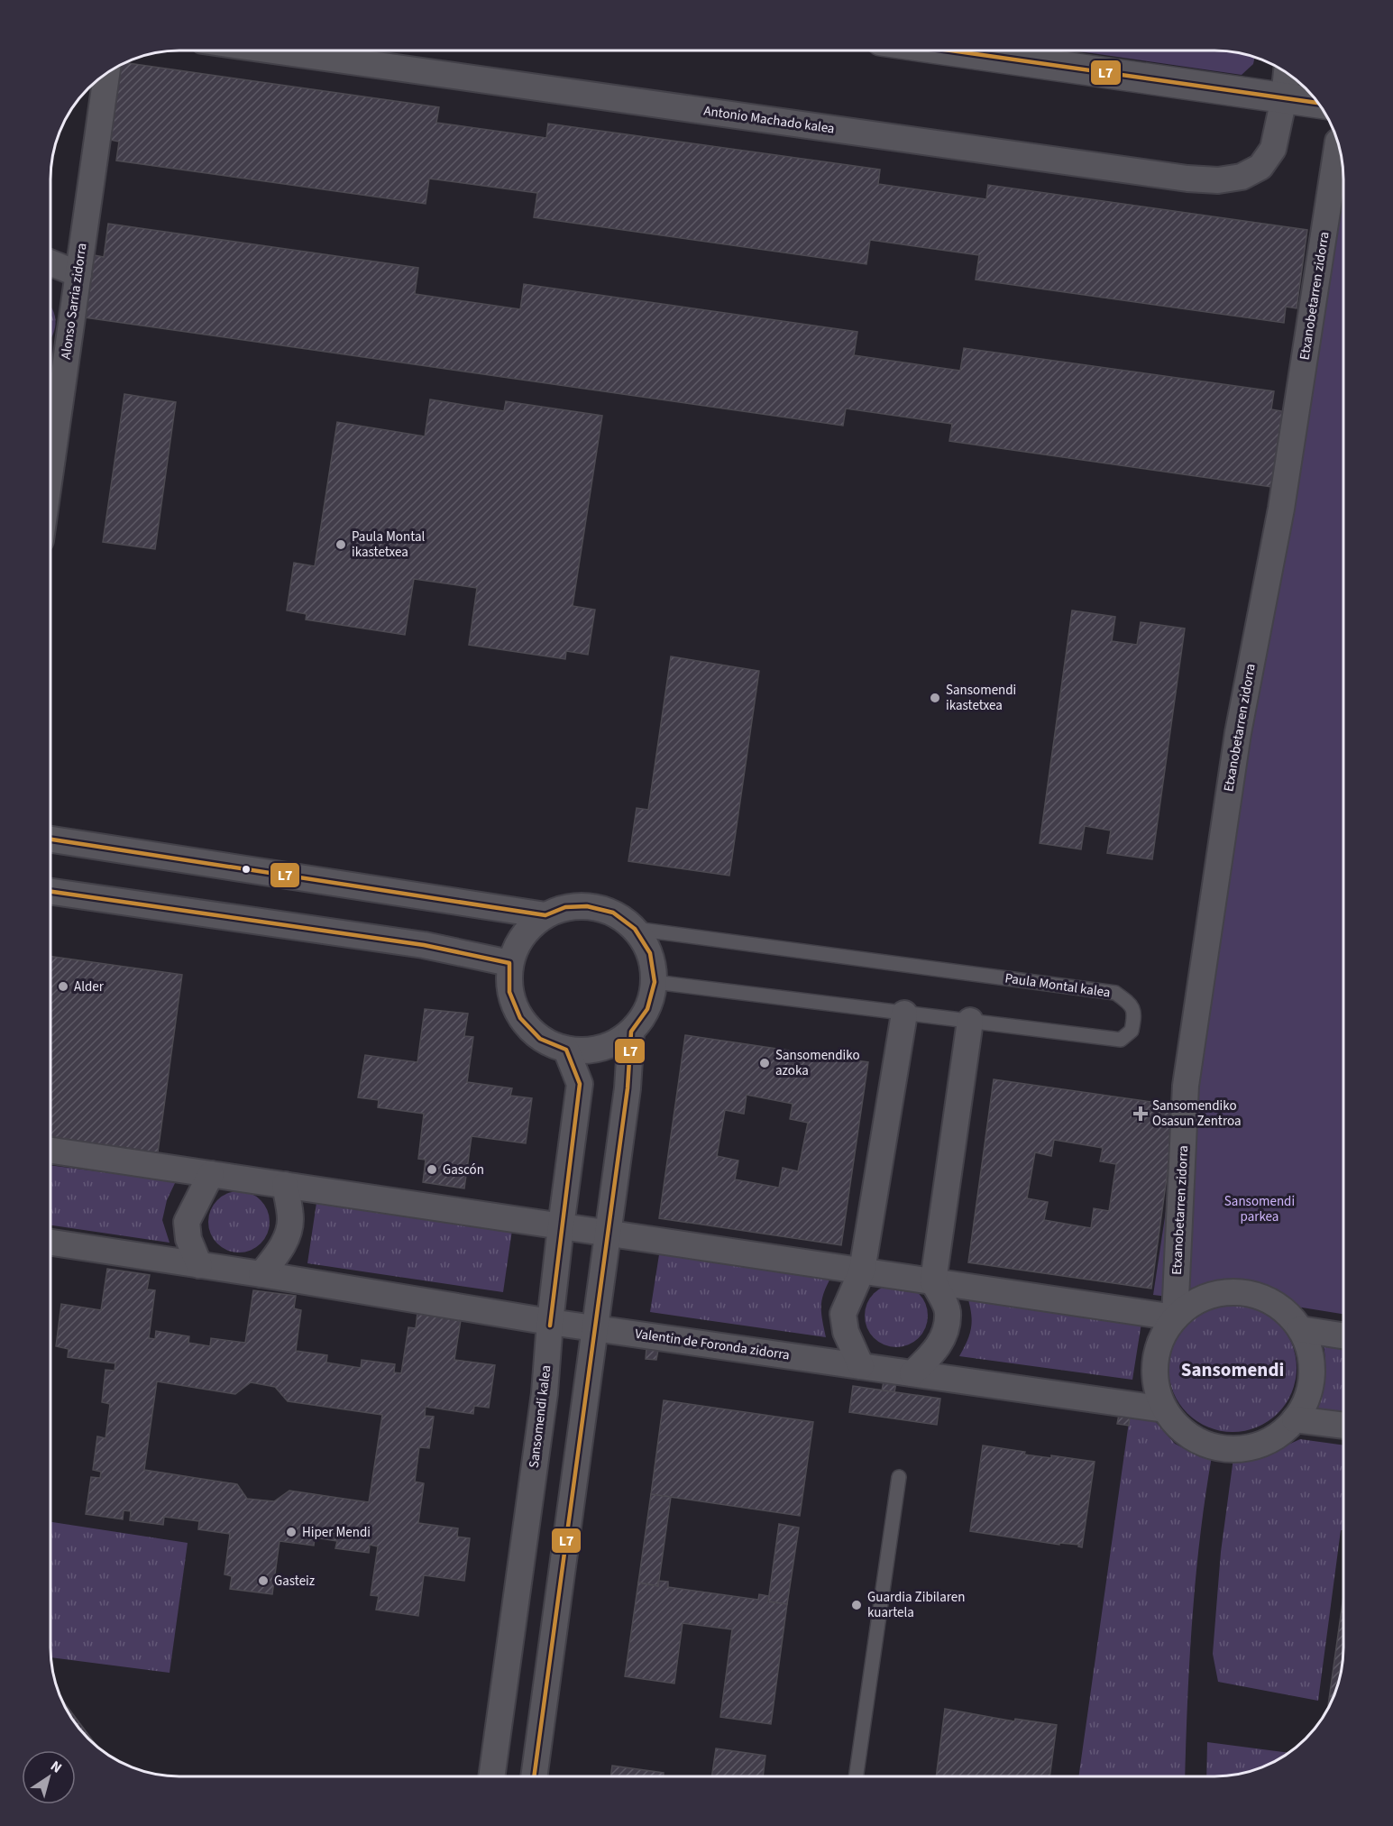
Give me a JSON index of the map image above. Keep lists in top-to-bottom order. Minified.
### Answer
{"streets":{"street":["Antonio Machado kalea","Etxanobetarren zidorra","Alonso Sarria zidorra","Valentin de Foronda zidorra","Sansomendi kalea"],"lane":["Paula Montal kalea"]},"crossings":[["Etxanobetarren zidorra","Valentin de Foronda zidorra"],["Paula Montal kalea","Sansomendi kalea"],["Valentin de Foronda zidorra","Sansomendi kalea"]],"districts":["Sansomendi"],"parks":["Sansomendi parkea"],"places":{"other":["Paula Montal ikastetxea","Sansomendi ikastetxea","Alder","Sansomendiko azoka","Gascón","Hiper Mendi","Gasteiz","Guardia Zibilaren kuartela"],"health":["Sansomendiko Osasun Zentroa"]},"lines":["transit line L7"],"north":"top right"}
